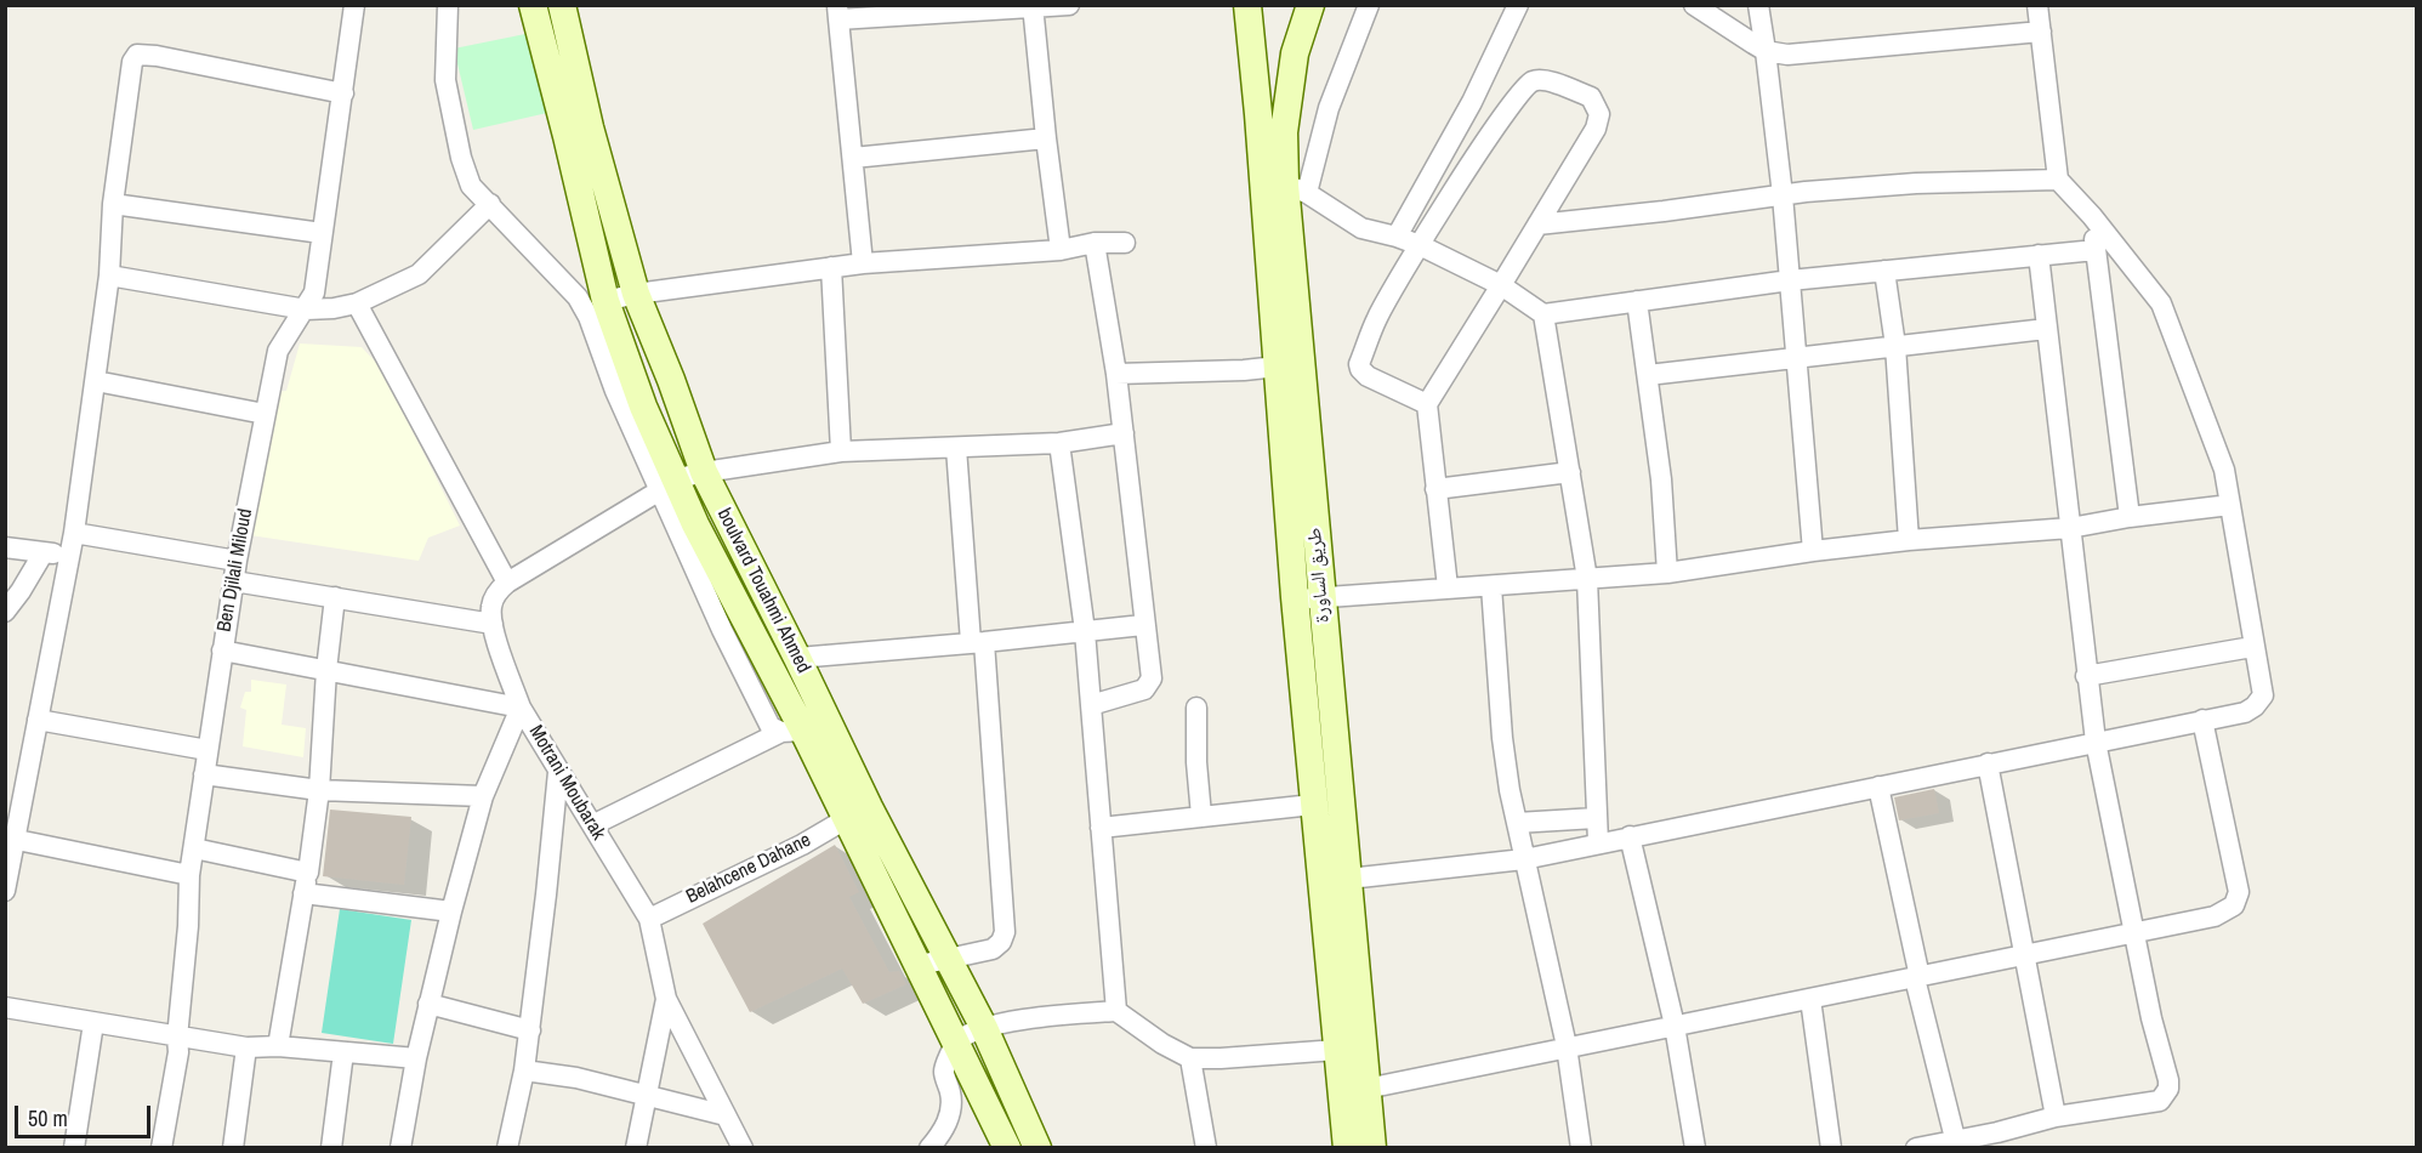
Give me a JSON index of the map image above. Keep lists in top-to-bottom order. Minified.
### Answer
{"streets":{"main road":["طريق الساورة","boulvard Touahmi Ahmed"],"street":["Ben Djilali Miloud","Motrani Moubarak","Belahcene Dahane"]},"crossings":[["Ben Djilali Miloud","Motrani Moubarak"],["boulvard Touahmi Ahmed","Belahcene Dahane"],["Motrani Moubarak","Belahcene Dahane"]],"scale_bar":"50 m"}
